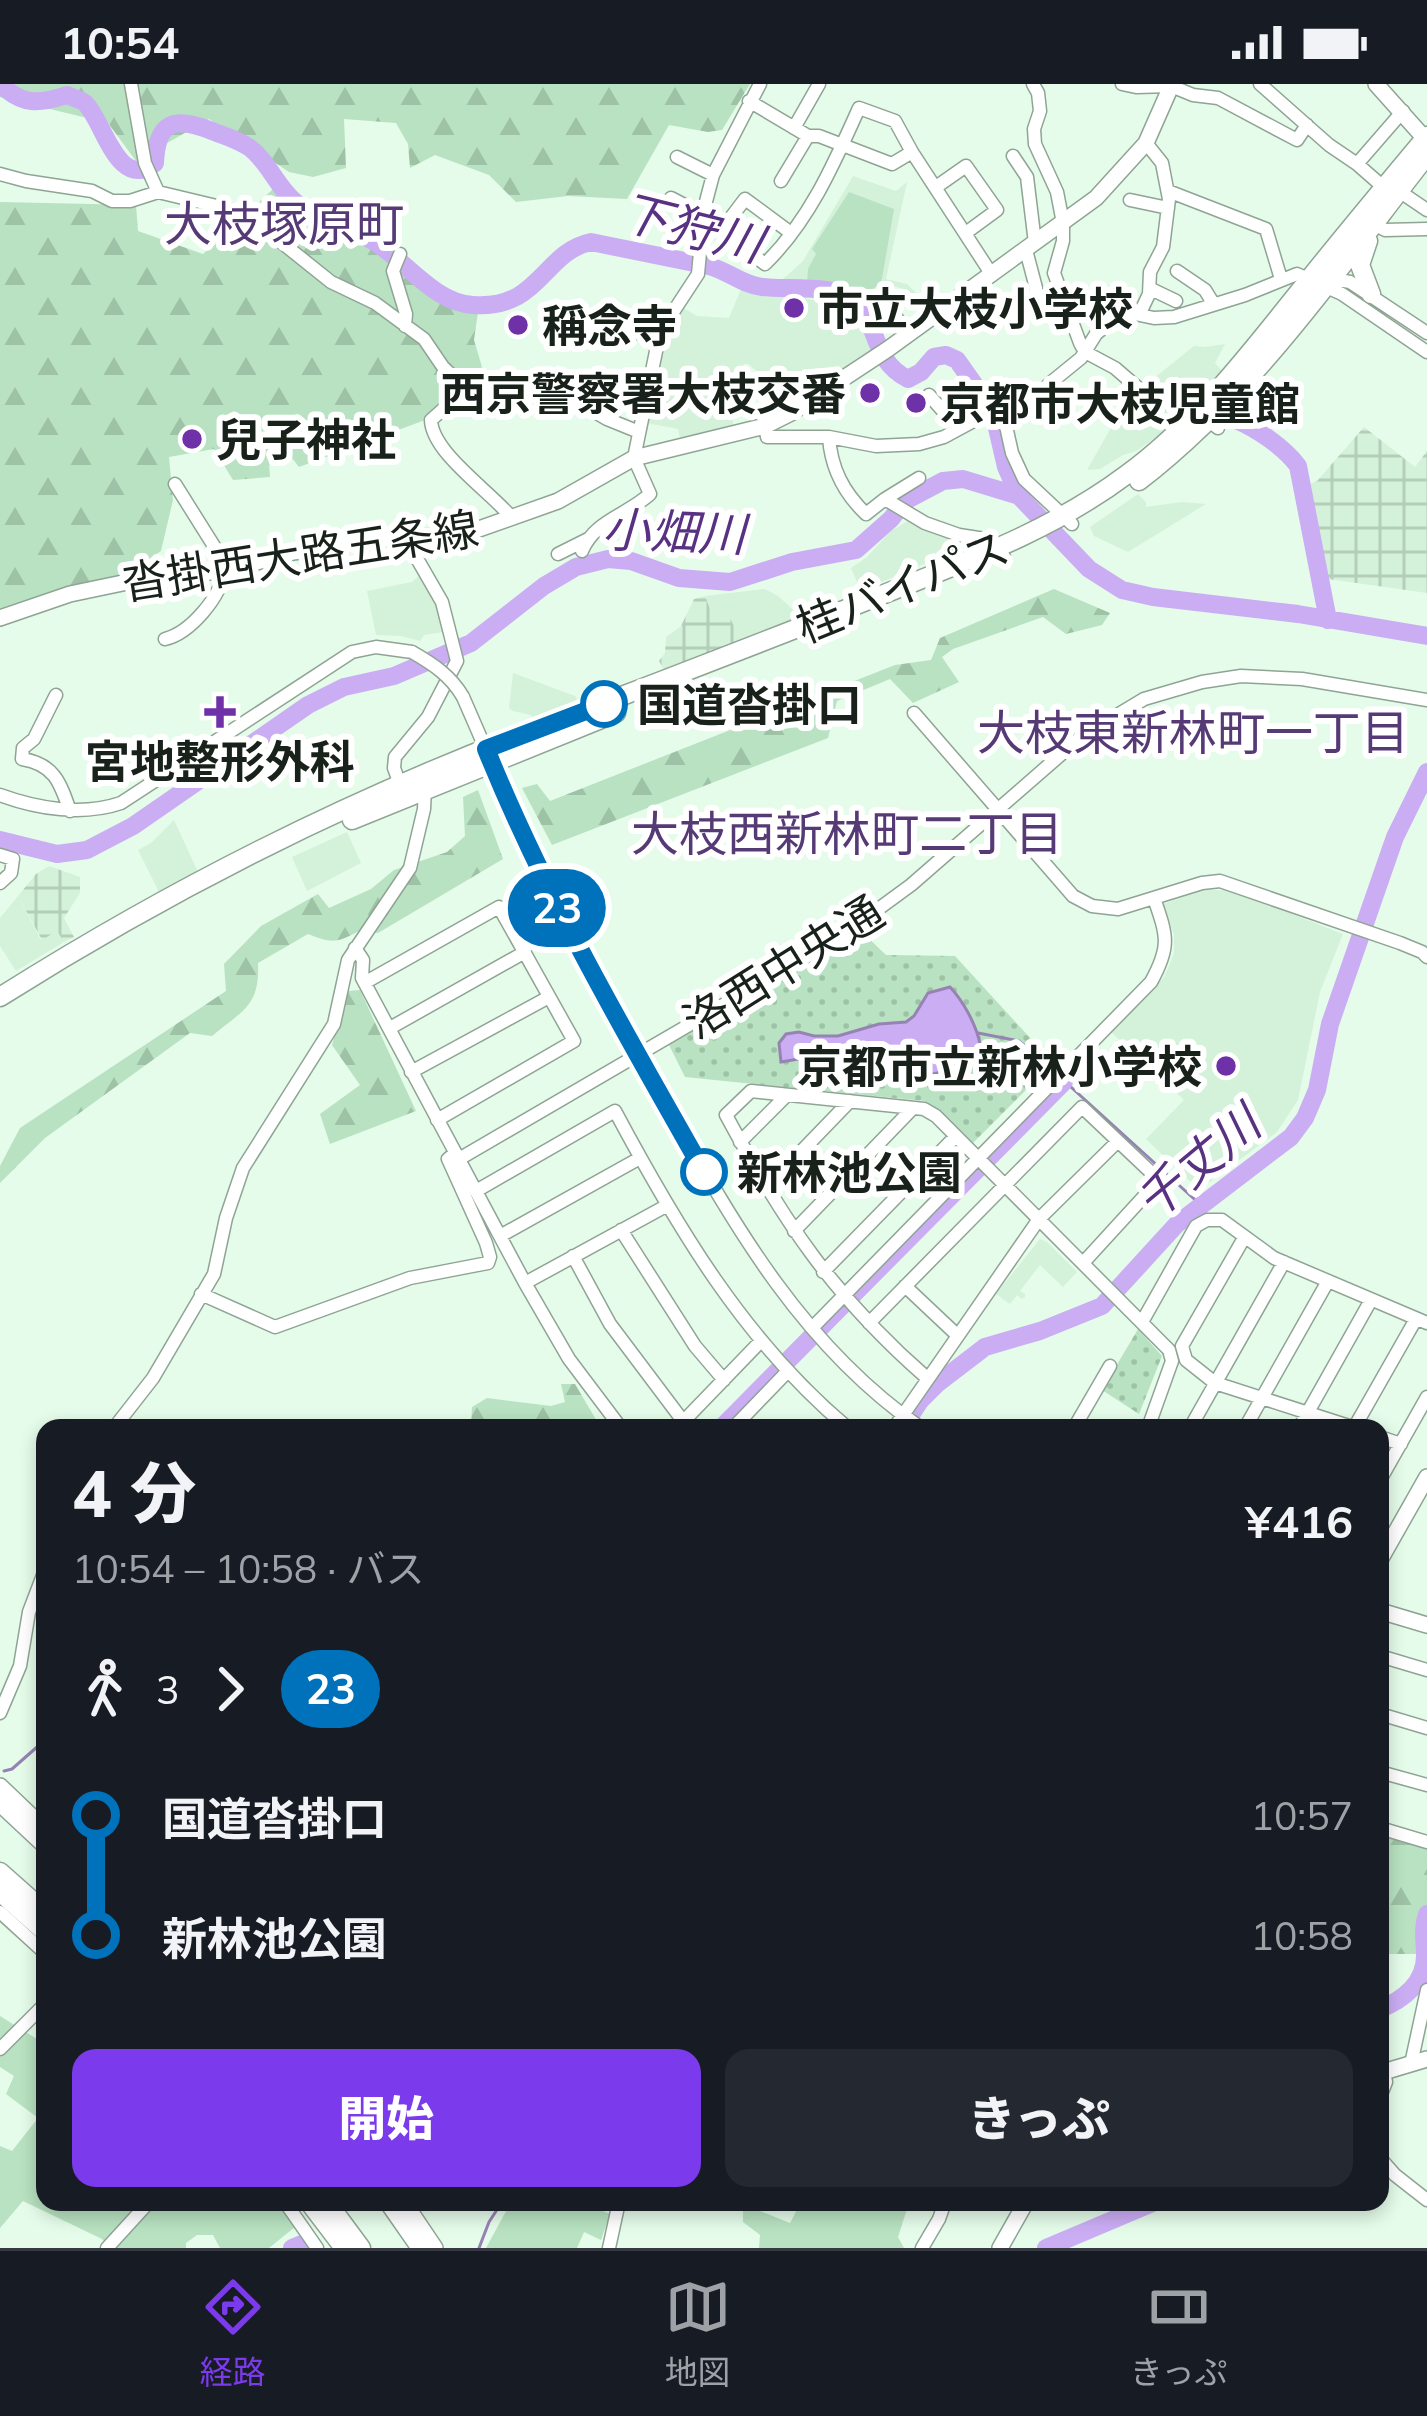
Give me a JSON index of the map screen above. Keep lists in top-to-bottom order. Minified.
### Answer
{"streets":{"highway":["桂バイパス"],"main road":["沓掛西大路五条線"],"street":["洛西中央通"]},"districts":["大枝塚原町","大枝東新林町一丁目","大枝西新林町二丁目"],"water":["下狩川","小畑川","千丈川"],"places":{"other":["市立大枝小学校","稱念寺","西京警察署大枝交番","京都市大枝児童館","兒子神社","国道沓掛口","京都市立新林小学校","新林池公園"],"health":["宮地整形外科"]},"lines":["bus line 23"],"page":{"status":"10:54","on_map":"23","heading":["4 分","10:54 – 10:58 · バス","¥416"],"legs":["3","23"],"list":[{"name":"国道沓掛口","value":"10:57"},{"name":"新林池公園","value":"10:58"}],"buttons":["開始","きっぷ"],"tabs":["経路","地図","きっぷ"]}}
